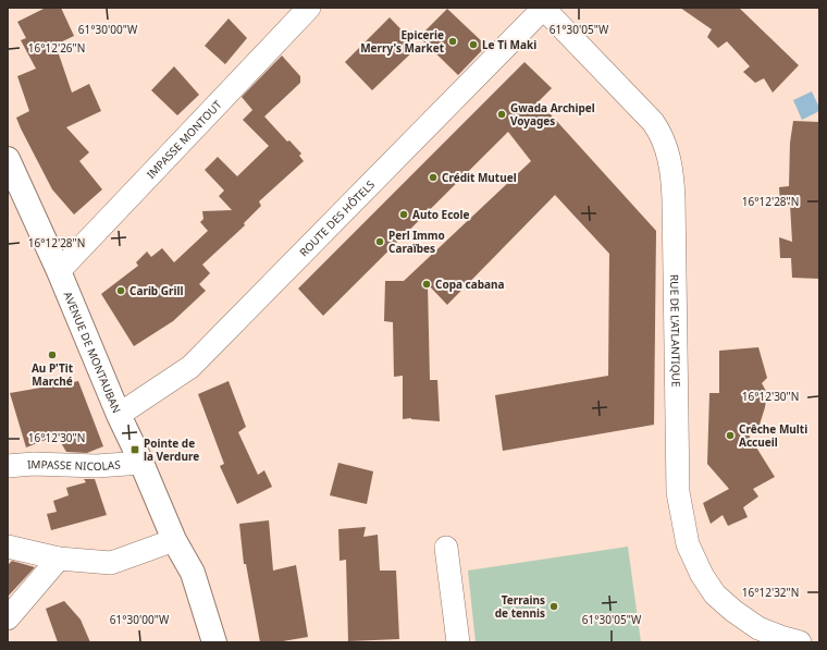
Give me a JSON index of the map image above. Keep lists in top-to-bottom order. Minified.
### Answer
{"streets":{"main road":["AVENUE DE MONTAUBAN"],"street":["IMPASSE MONTOUT","ROUTE DES HÔTELS","RUE DE L'ATLANTIQUE","IMPASSE NICOLAS"]},"crossings":[["IMPASSE MONTOUT","AVENUE DE MONTAUBAN"],["ROUTE DES HÔTELS","RUE DE L'ATLANTIQUE"],["ROUTE DES HÔTELS","AVENUE DE MONTAUBAN"],["AVENUE DE MONTAUBAN","IMPASSE NICOLAS"]],"places":{"other":["Epicerie Merry's Market","Le Ti Maki","Gwada Archipel Voyages","Crédit Mutuel","Auto Ecole","Perl Immo Caraïbes","Copa cabana","Carib Grill","Au P'Tit Marché","Crêche Multi Accueil","Terrains de tennis"],"transit":["Pointe de la Verdure"]},"coordinates":["61°30'00\"W","61°30'05\"W","16°12'26\"N","16°12'28\"N","16°12'30\"N","16°12'32\"N"]}
